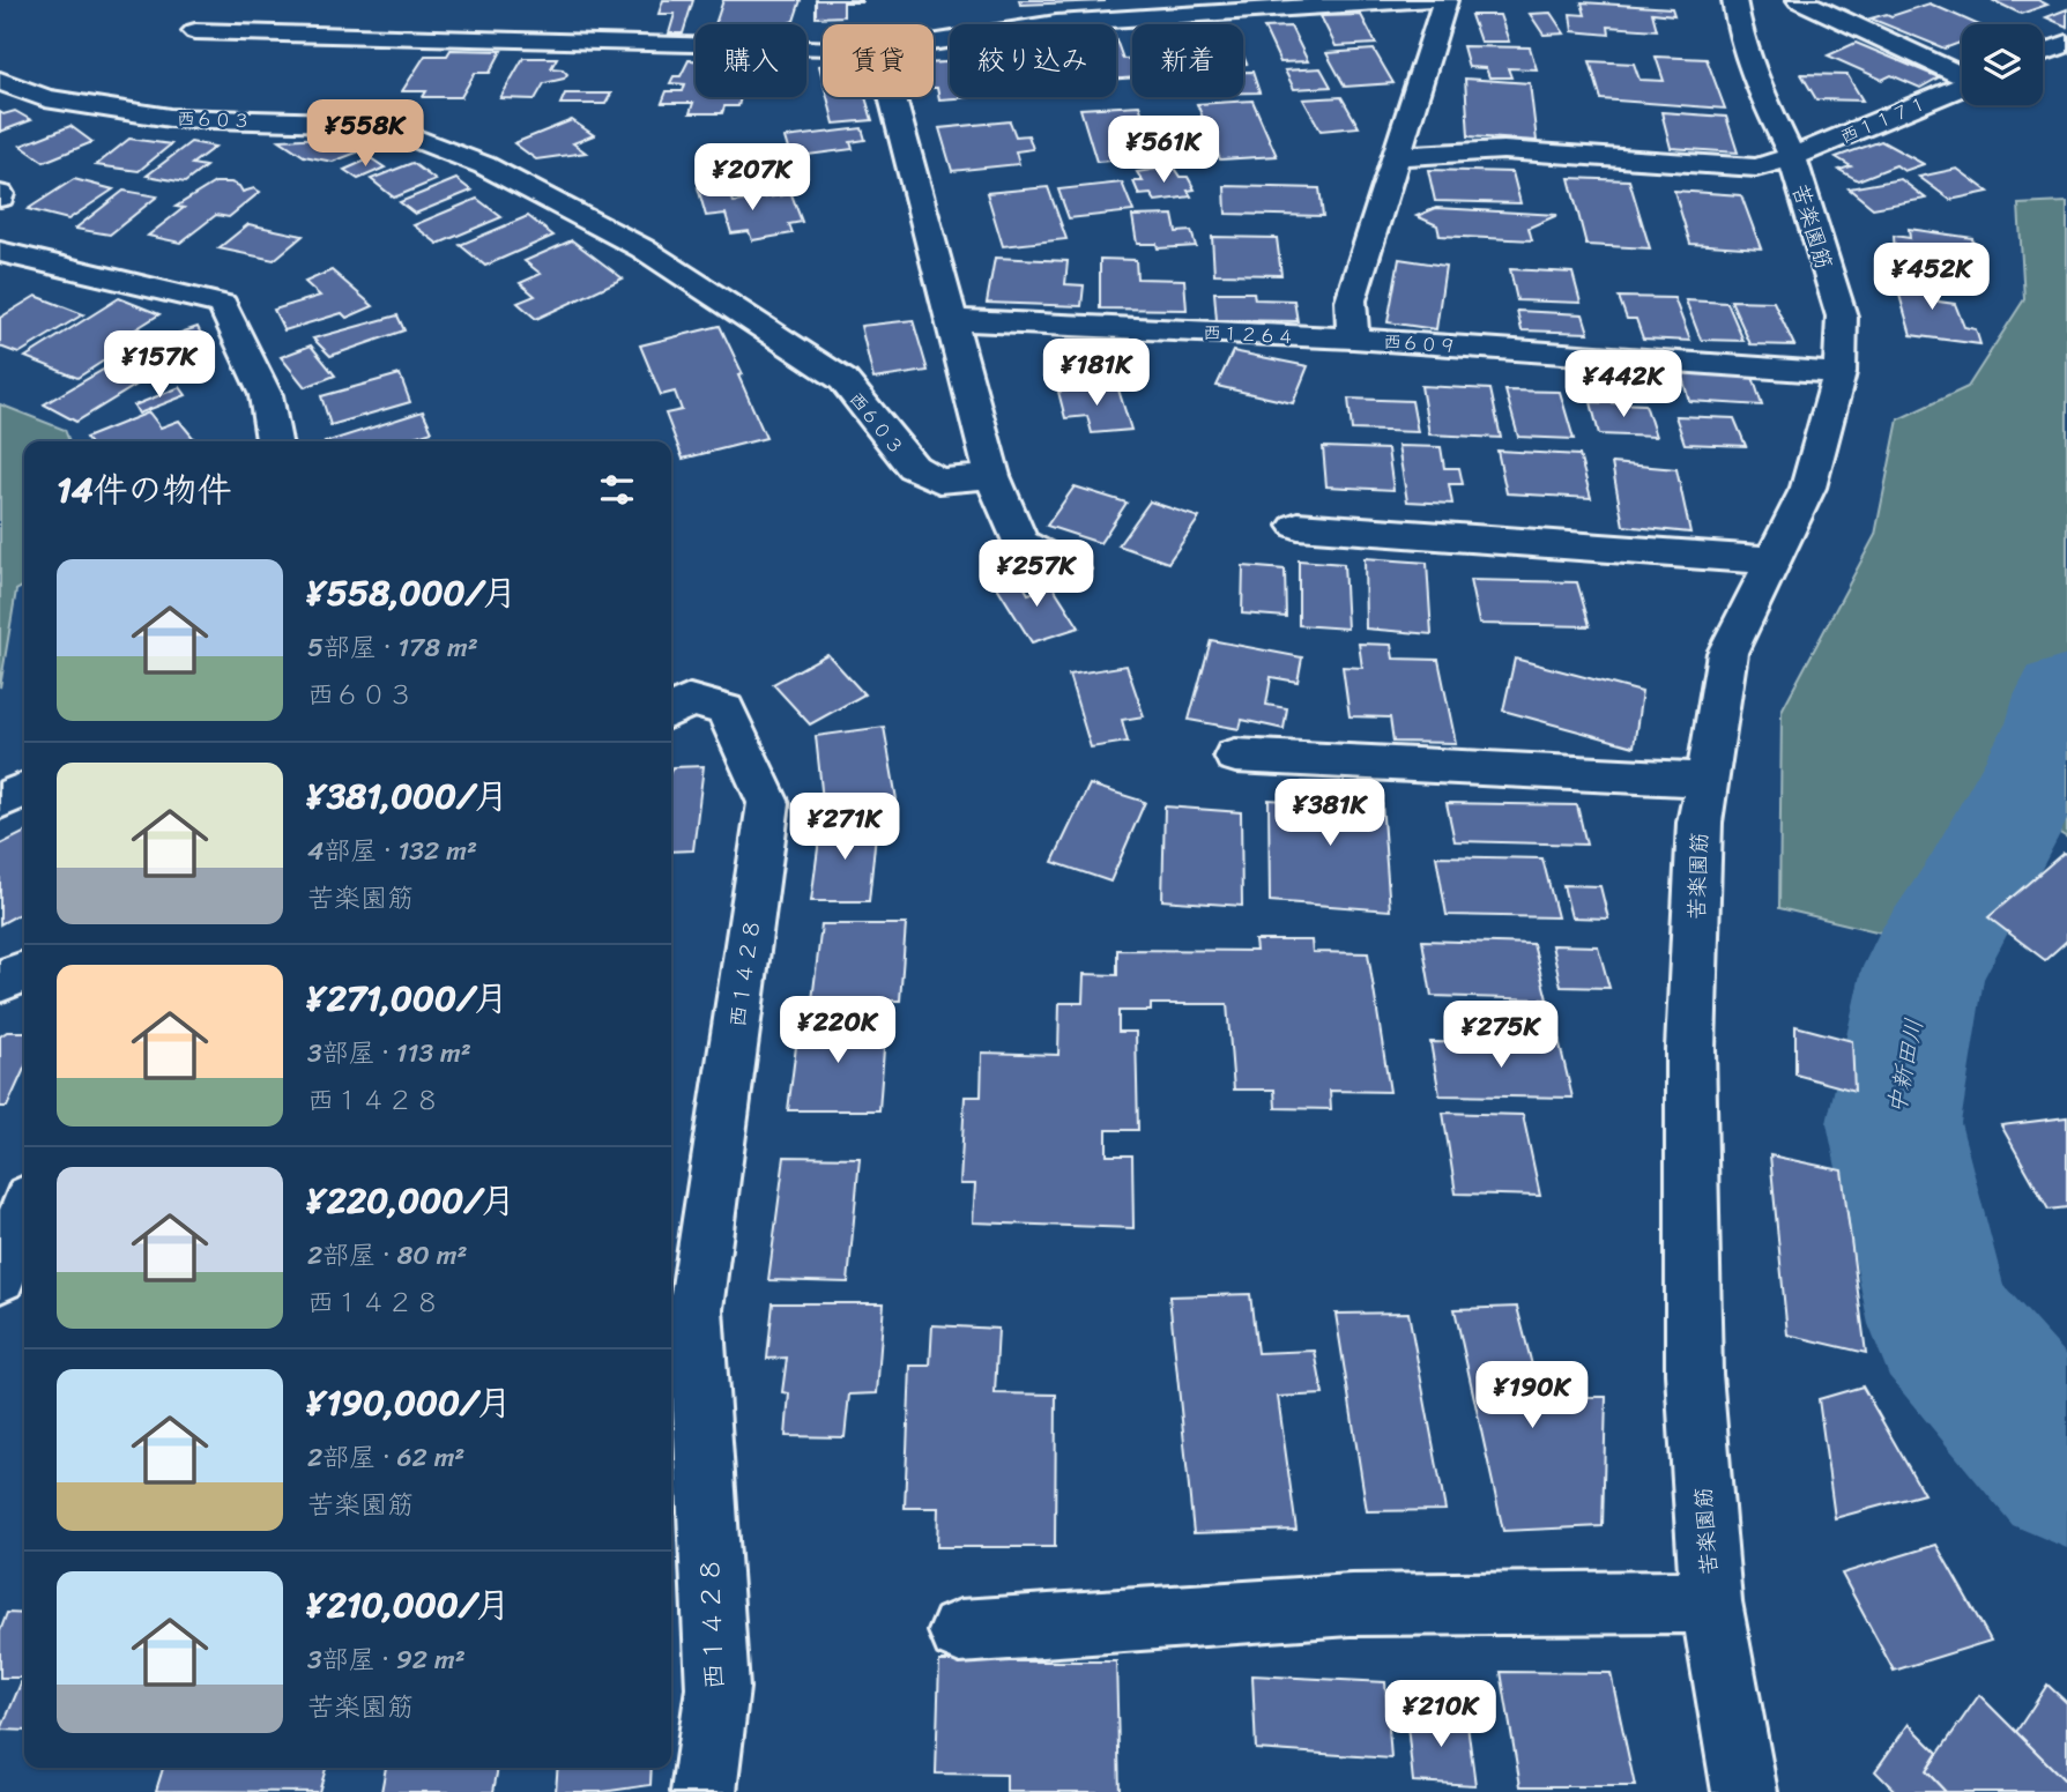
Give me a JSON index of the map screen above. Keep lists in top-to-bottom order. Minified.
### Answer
{"streets":{"street":["西６０３","西１１７１","苦楽園筋","西１２６４","西６０９","西１４２８"]},"crossings":[["西１１７１","苦楽園筋"],["西１１７１","西６０９"],["苦楽園筋","西６０９"],["西１２６４","西６０９"]],"water":["中新田川"],"page":{"chip":["購入","賃貸","絞り込み","新着"],"price":["¥558K","¥561K","¥207K","¥452K","¥157K","¥181K","¥442K","¥257K","¥381K","¥271K","¥220K","¥275K","¥190K","¥210K"],"heading":"14件の物件","list":[{"name":"¥558,000/月","note":"5部屋 · 178 m² · 西６０３"},{"name":"¥381,000/月","note":"4部屋 · 132 m² · 苦楽園筋"},{"name":"¥271,000/月","note":"3部屋 · 113 m² · 西１４２８"},{"name":"¥220,000/月","note":"2部屋 · 80 m² · 西１４２８"},{"name":"¥190,000/月","note":"2部屋 · 62 m² · 苦楽園筋"},{"name":"¥210,000/月","note":"3部屋 · 92 m² · 苦楽園筋"}]}}
